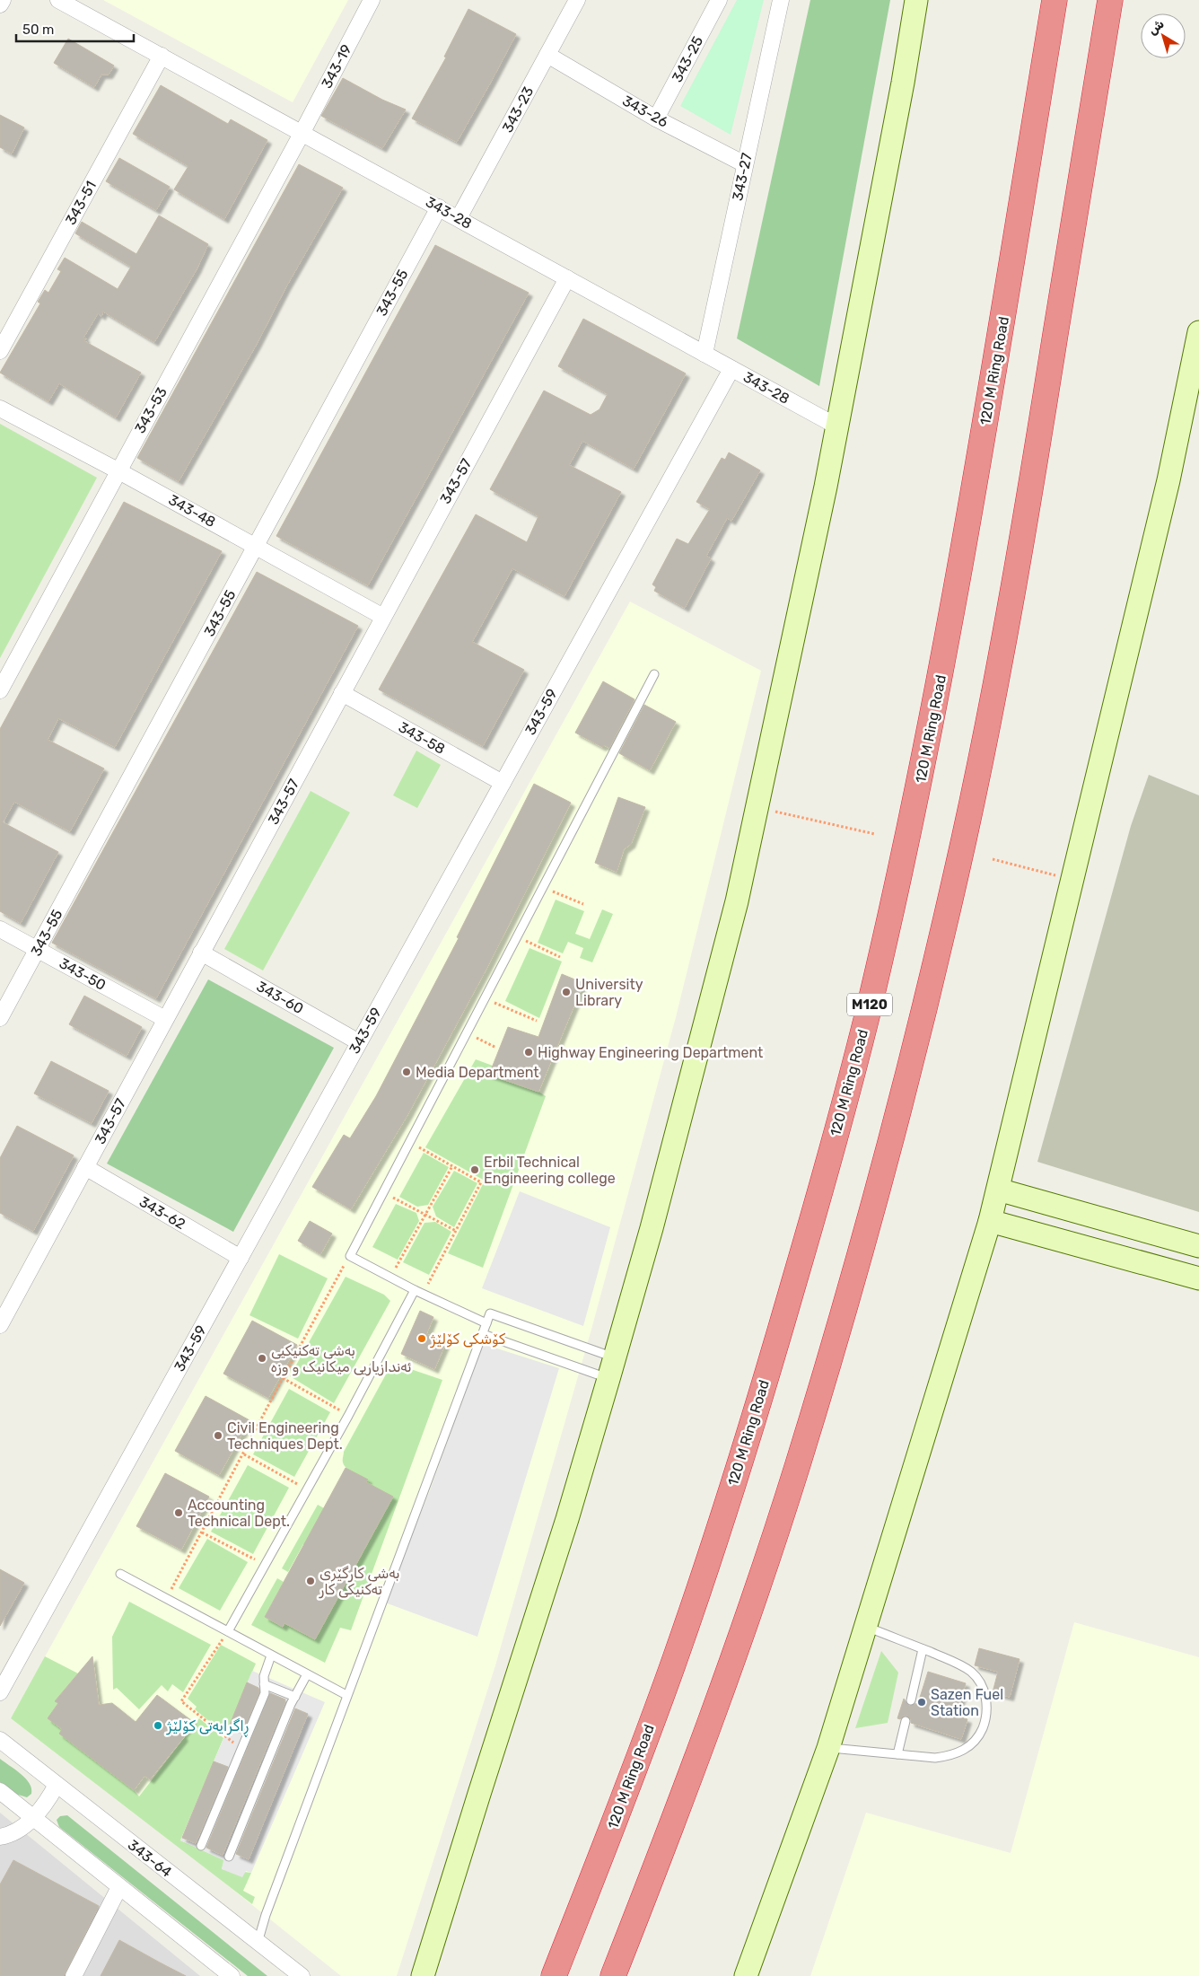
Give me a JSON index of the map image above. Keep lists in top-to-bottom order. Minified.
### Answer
{"streets":{"highway":["120 M Ring Road","M120"],"street":["343-25","343-19","343-23","343-26","343-27","343-51","343-28","343-55","343-53","343-57","343-48","343-59","343-58","343-50","343-60","343-62","343-64"]},"crossings":[["343-25","343-26"],["343-19","343-28"],["343-19","343-53"],["343-23","343-26"],["343-23","343-28"],["343-26","343-27"],["343-27","343-28"],["343-51","343-28"],["343-28","343-55"],["343-28","343-53"],["343-28","343-57"],["343-28","343-59"],["343-55","343-48"],["343-55","343-50"],["343-53","343-48"],["343-57","343-48"],["343-57","343-58"],["343-57","343-50"],["343-57","343-60"],["343-57","343-62"],["343-59","343-58"],["343-59","343-60"],["343-59","343-62"]],"places":["University Library","Highway Engineering Department","Media Department","Erbil Technical Engineering college","کۆشکی کۆلێژ","بەشی تەکنیکیی ئەندازیاریی میکانیک و وزە","Civil Engineering Techniques Dept.","Accounting Technical Dept.","بەشی کارگێڕی تەکنیکی کار","Sazen Fuel Station","ڕاگرایەتی کۆلێژ"],"scale_bar":"50 m","north":"top left"}
